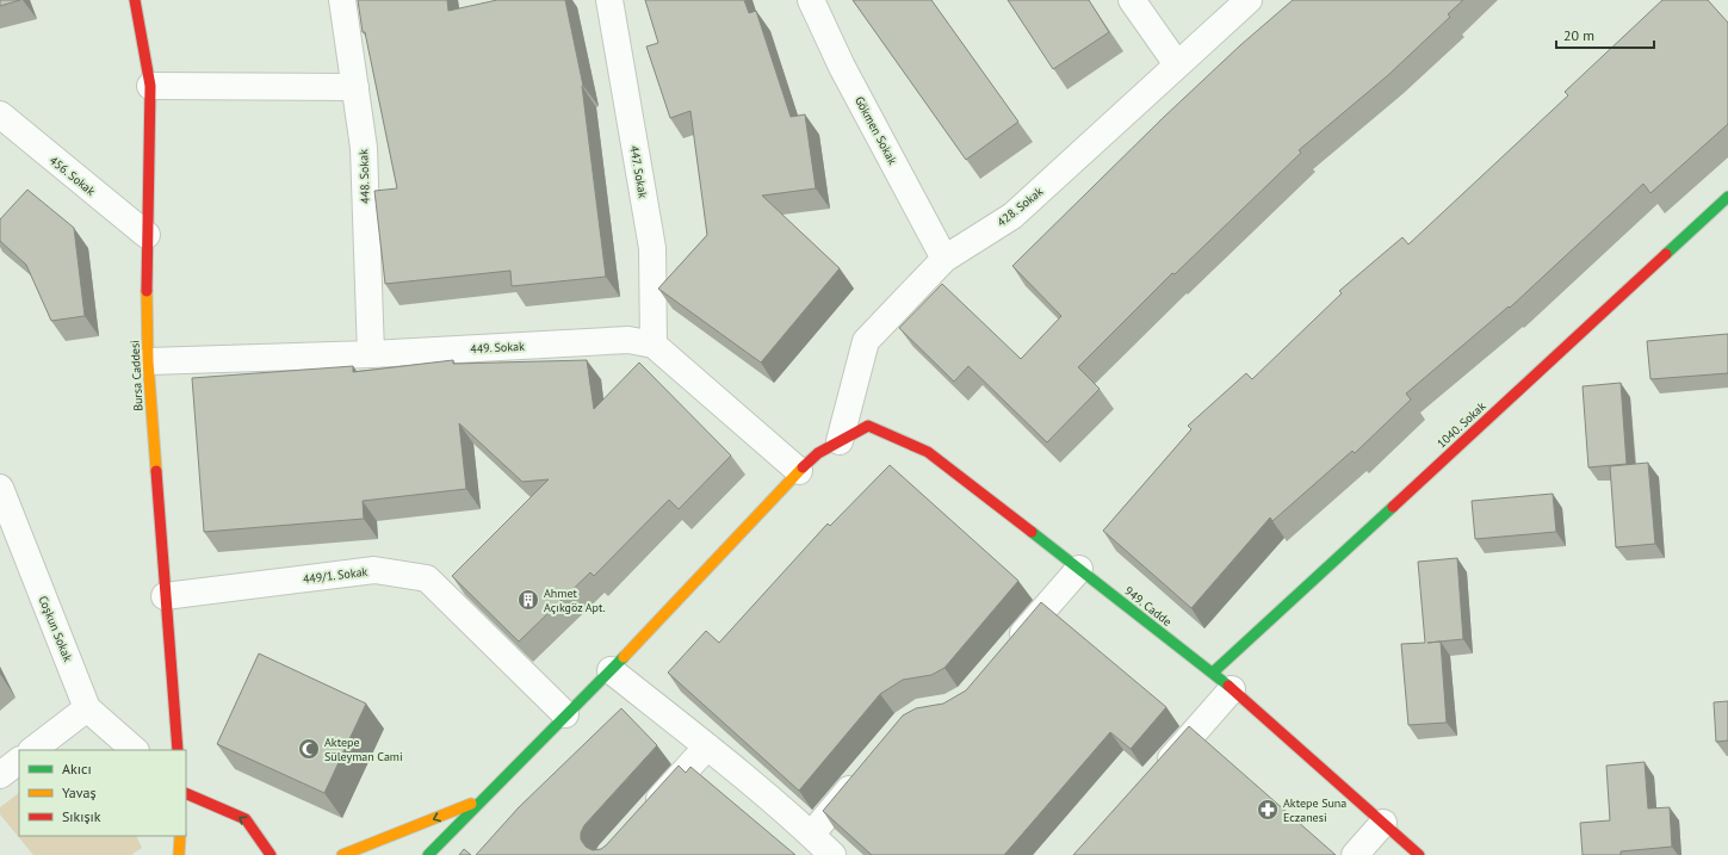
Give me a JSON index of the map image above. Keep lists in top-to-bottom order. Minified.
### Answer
{"streets":{"street":["Gökmen Sokak","447. Sokak","456. Sokak","448. Sokak","428. Sokak","449. Sokak","Bursa Caddesi","1040. Sokak","449/1. Sokak","949. Cadde","Coşkun Sokak"]},"crossings":[["Gökmen Sokak","428. Sokak"],["447. Sokak","449. Sokak"],["456. Sokak","Bursa Caddesi"],["448. Sokak","449. Sokak"],["428. Sokak","949. Cadde"],["449. Sokak","Bursa Caddesi"],["Bursa Caddesi","449/1. Sokak"],["1040. Sokak","949. Cadde"]],"places":{"building":["Ahmet Açıkgöz Apt."],"mosque":["Aktepe Süleyman Cami"],"pharmacy":["Aktepe Suna Eczanesi"]},"legend":["Akıcı","Yavaş","Sıkışık"],"scale_bar":"20 m"}
